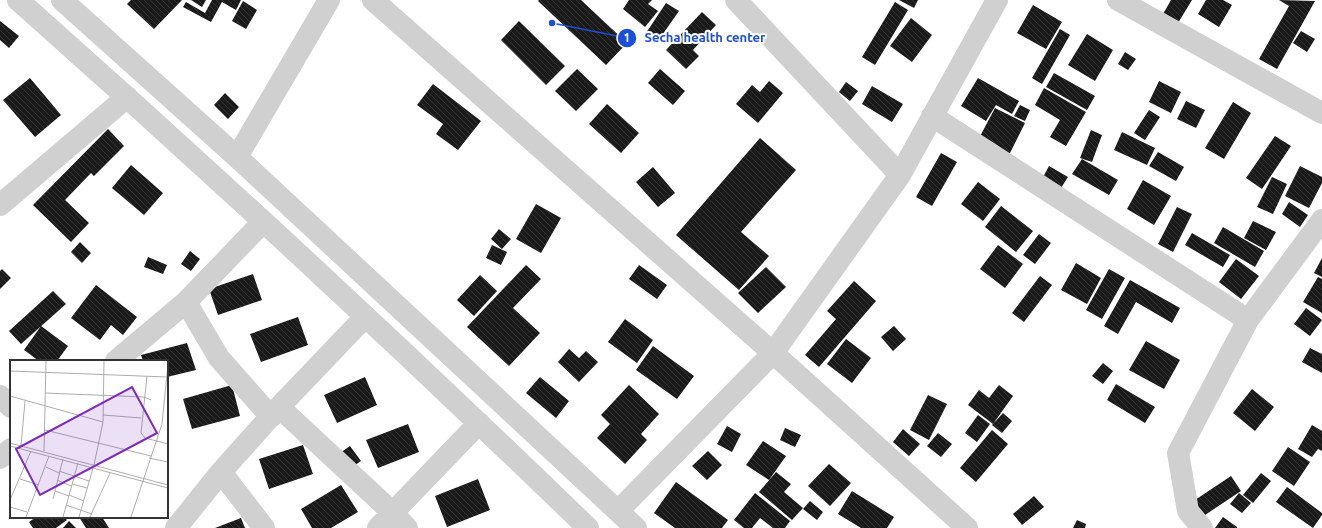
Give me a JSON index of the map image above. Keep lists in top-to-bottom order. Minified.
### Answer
{"places":["Secha health center"]}
